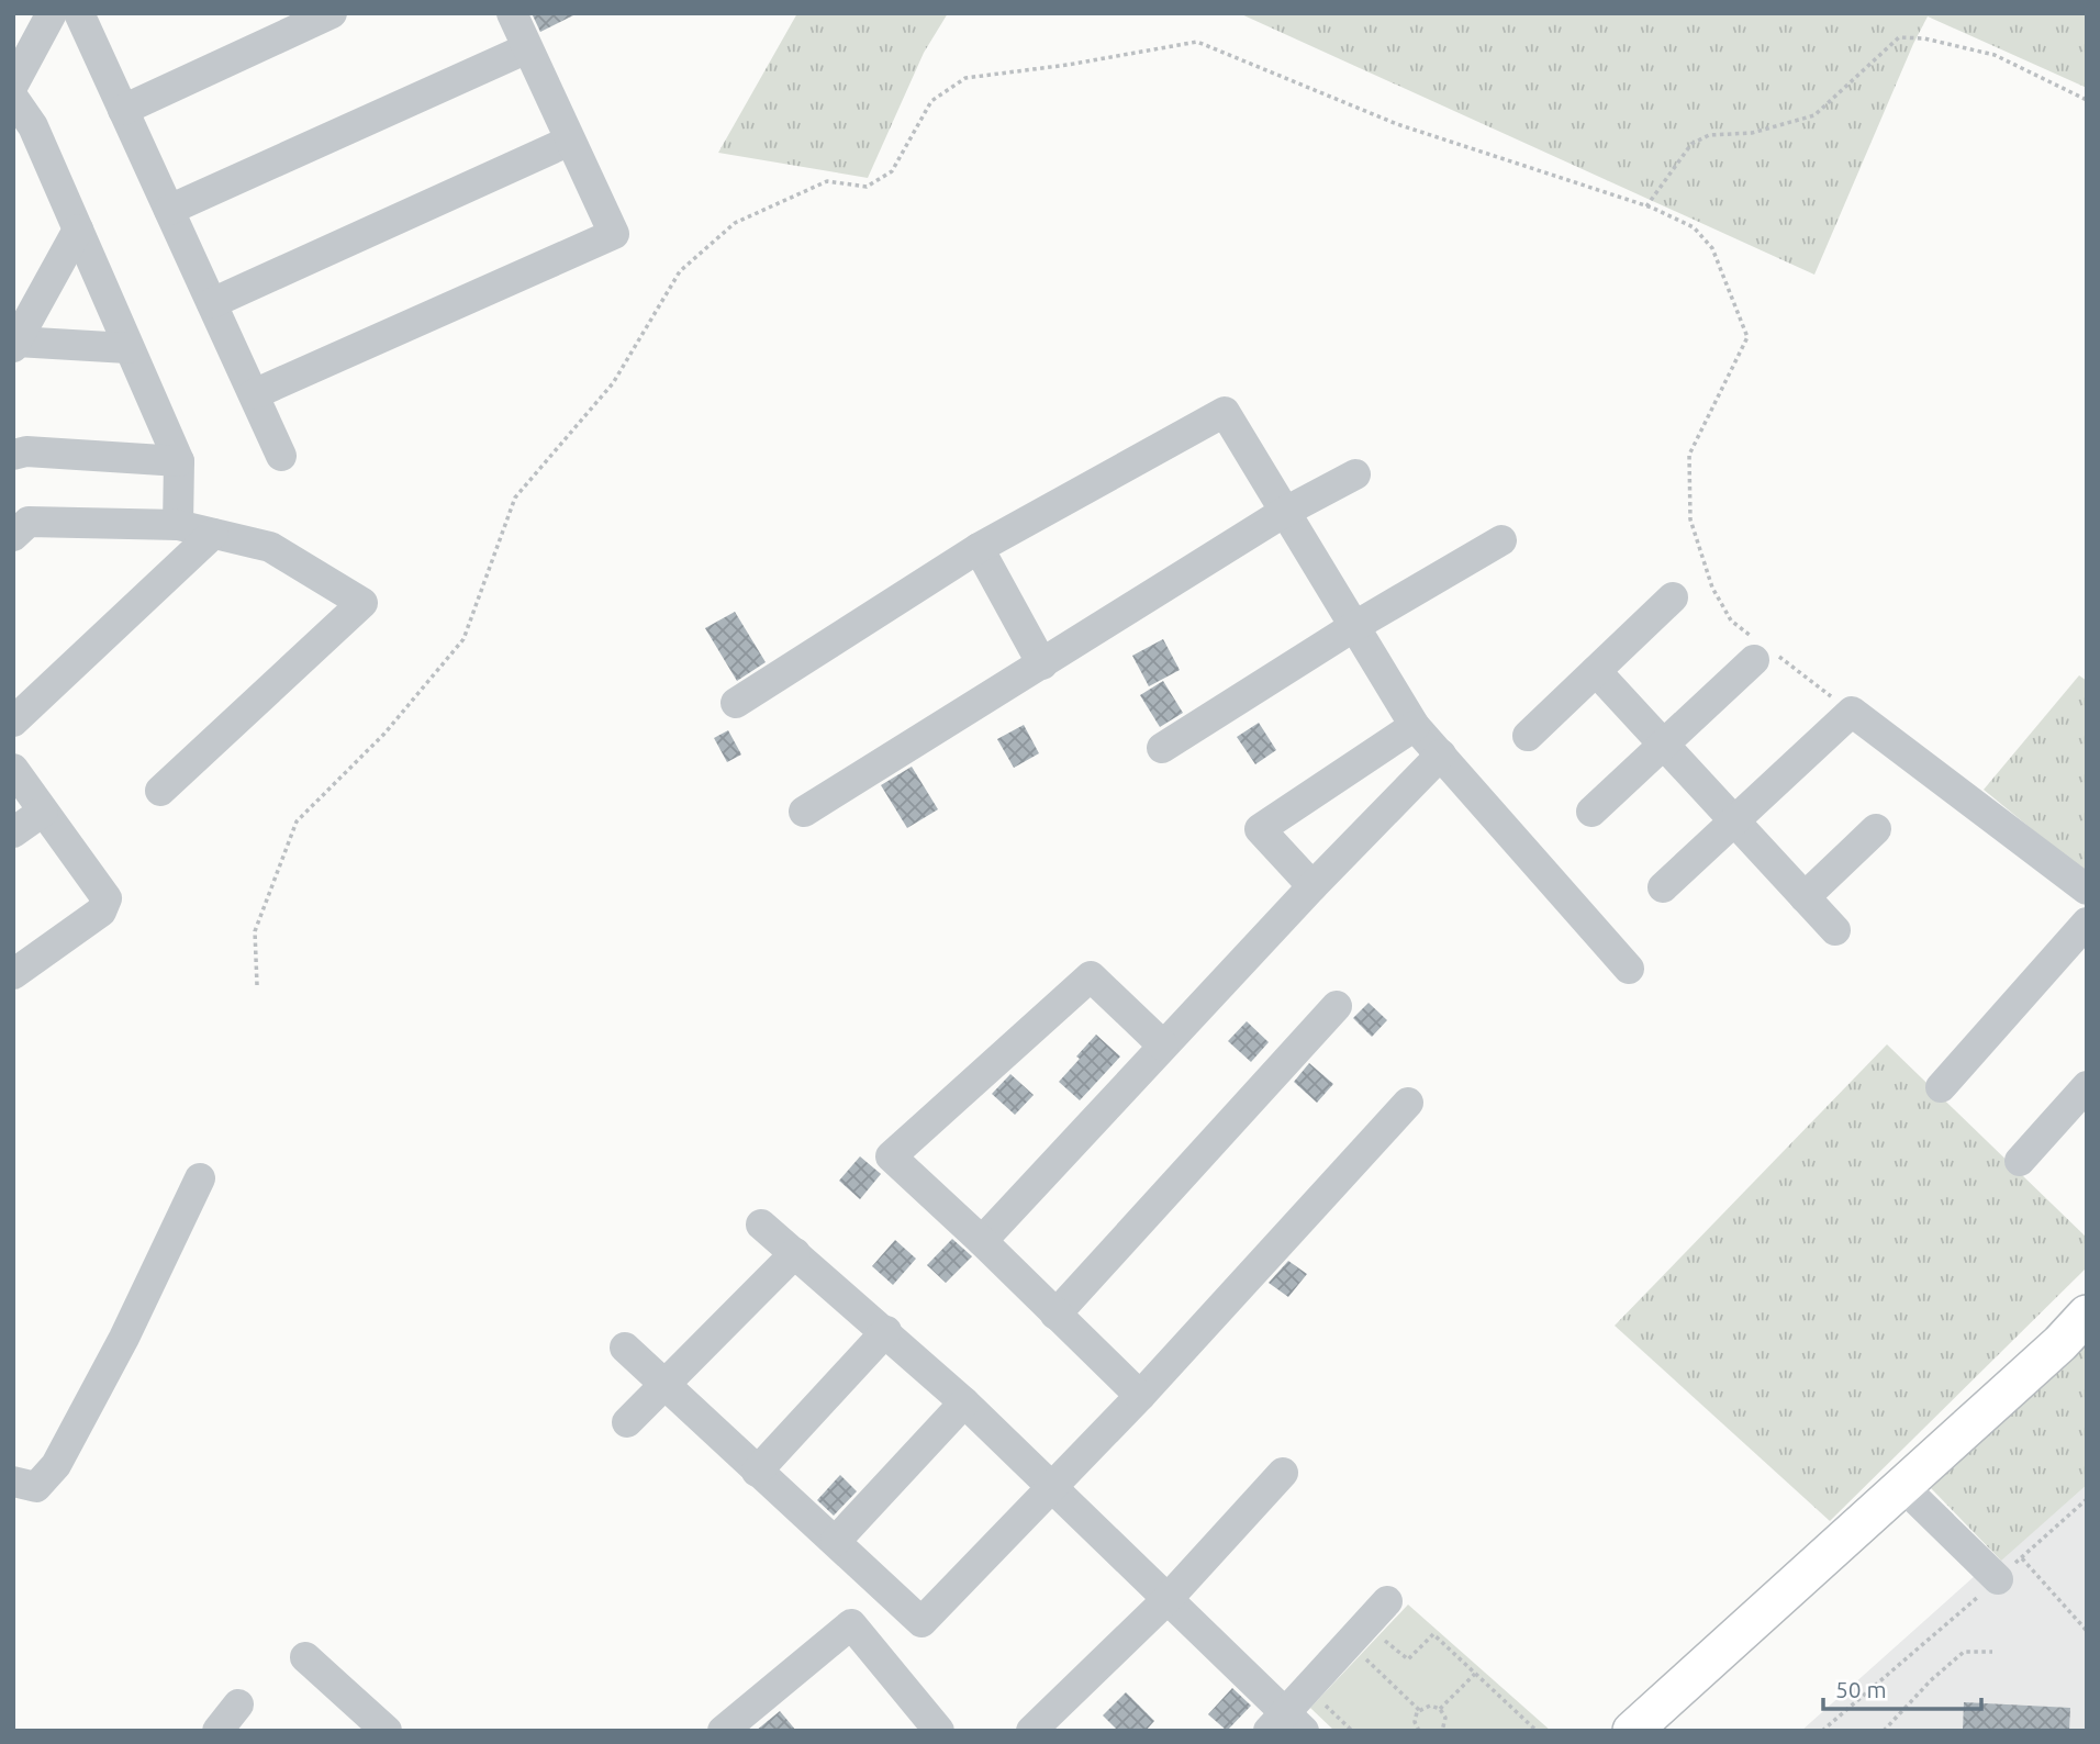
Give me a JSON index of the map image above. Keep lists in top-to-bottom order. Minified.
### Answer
{"scale_bar":"50 m"}
